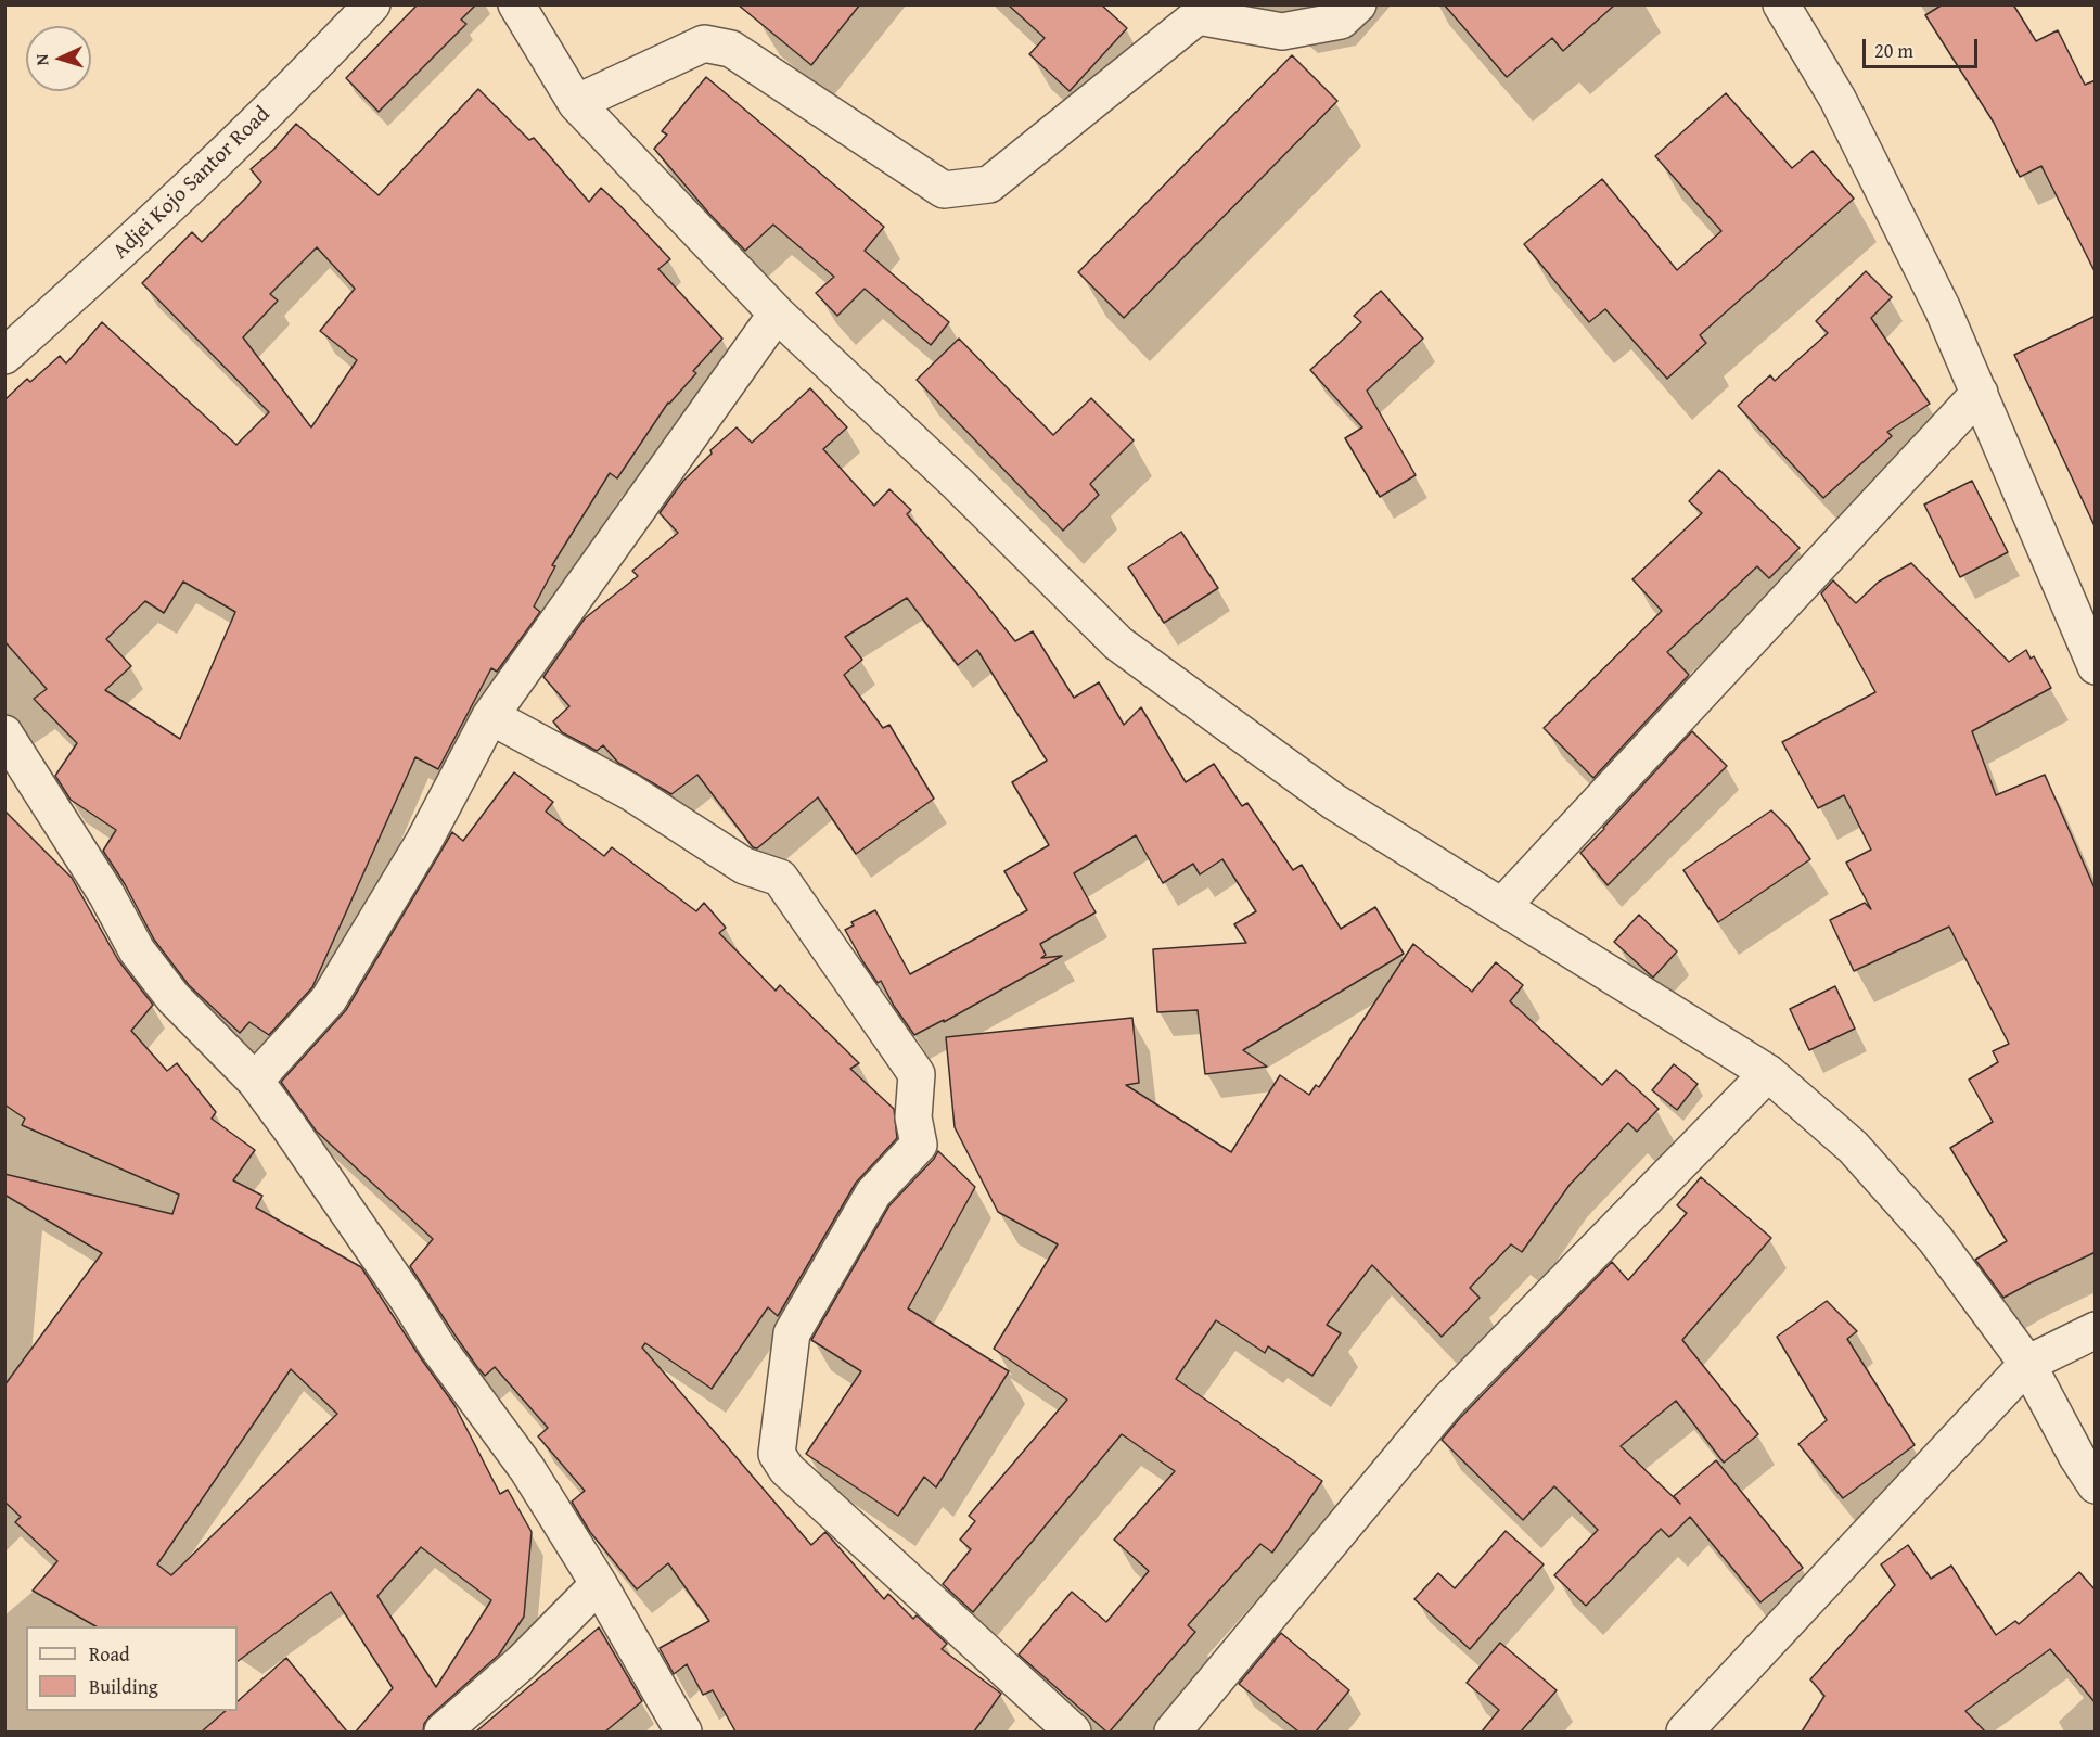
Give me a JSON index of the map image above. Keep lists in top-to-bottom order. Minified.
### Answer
{"streets":{"street":["Adjei Kojo Santor Road"]},"legend":["Road","Building"],"scale_bar":"20 m","north":"left"}
